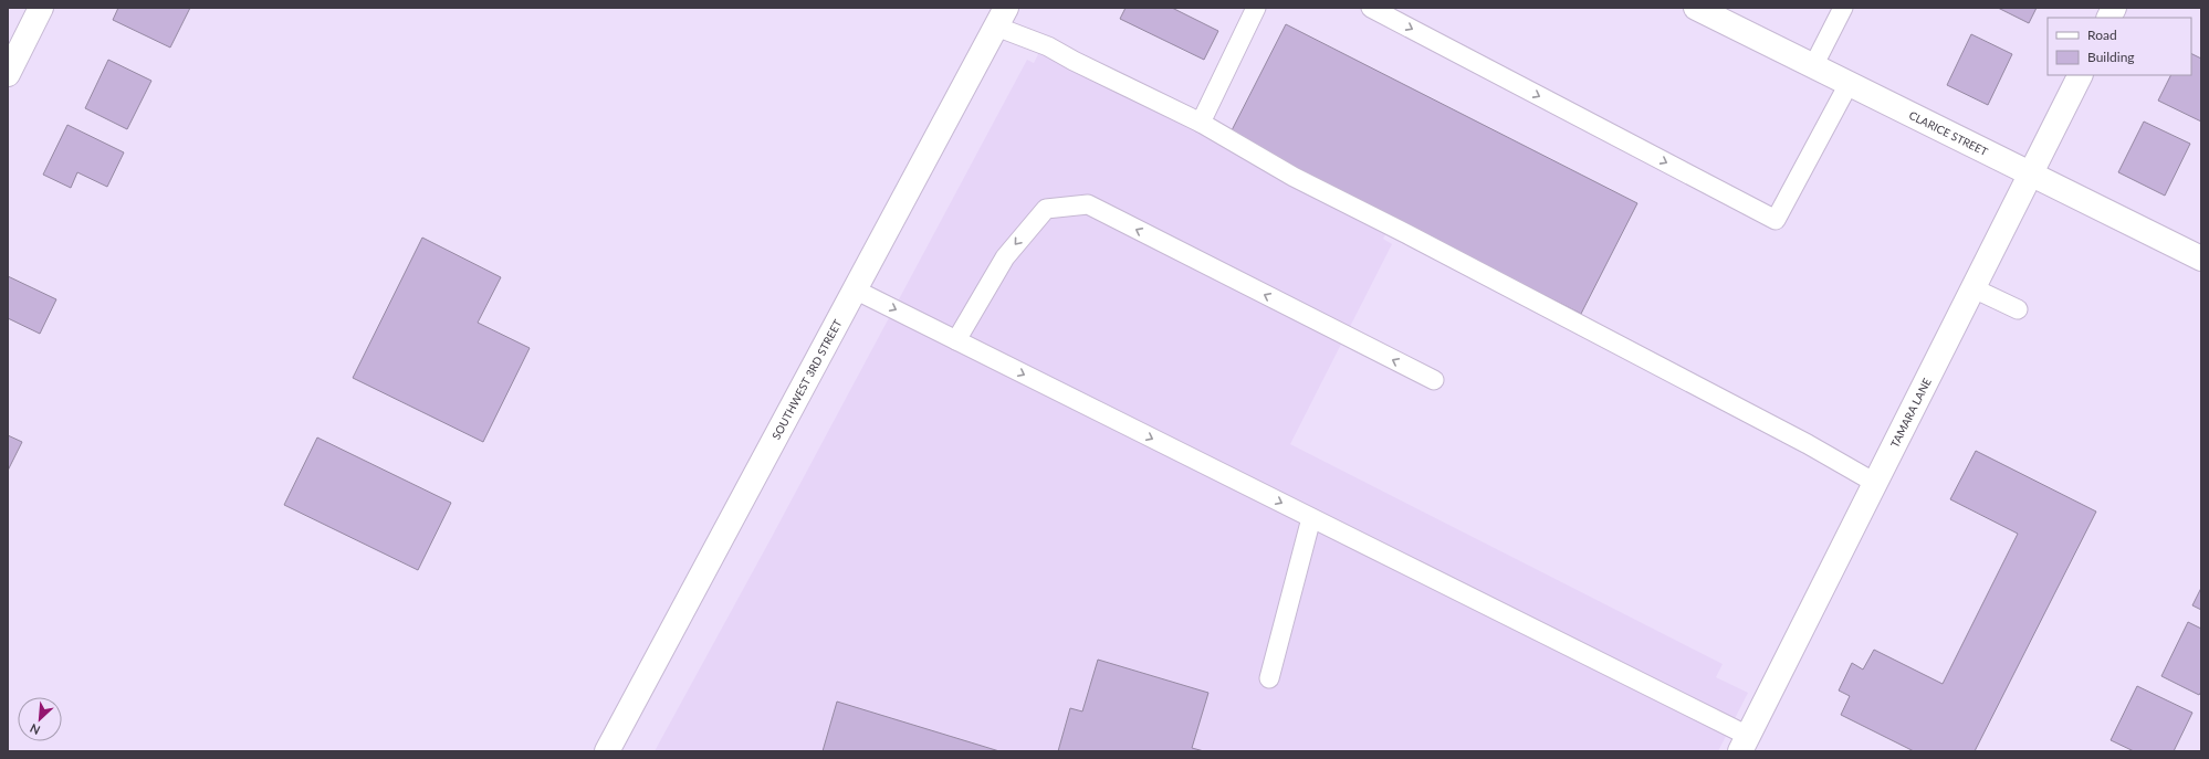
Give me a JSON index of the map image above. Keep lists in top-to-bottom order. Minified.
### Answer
{"streets":{"street":["CLARICE STREET","SOUTHWEST 3RD STREET","TAMARA LANE"]},"crossings":[["CLARICE STREET","TAMARA LANE"]],"legend":["Road","Building"],"north":"bottom left"}
